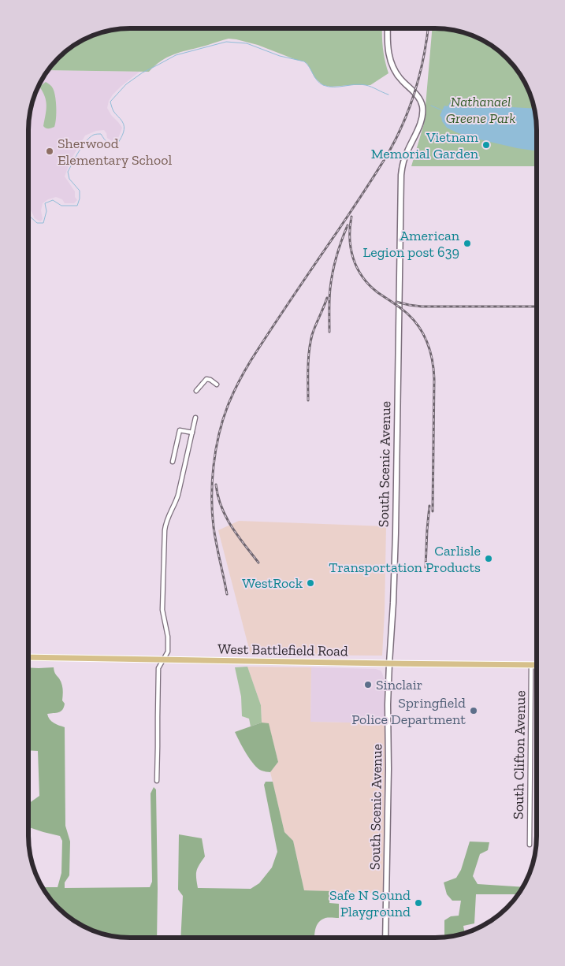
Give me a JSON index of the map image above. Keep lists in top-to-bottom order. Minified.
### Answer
{"streets":{"main road":["South Scenic Avenue","West Battlefield Road"],"street":["South Clifton Avenue"]},"crossings":[["South Scenic Avenue","West Battlefield Road"],["West Battlefield Road","South Clifton Avenue"]],"parks":["Nathanael Greene Park"],"places":["Vietnam Memorial Garden","Sherwood Elementary School","American Legion post 639","Carlisle Transportation Products","WestRock","Sinclair","Springfield Police Department","Safe N Sound Playground"]}
